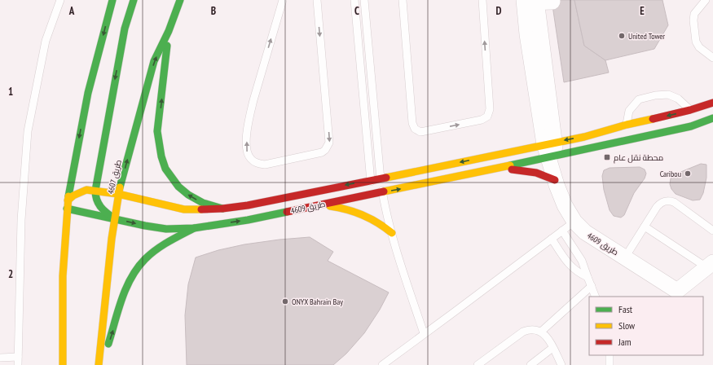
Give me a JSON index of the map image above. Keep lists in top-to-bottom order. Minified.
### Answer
{"streets":{"street":["طريق 4607","طريق 4609"]},"crossings":[["طريق 4607","طريق 4609"]],"places":{"other":["United Tower","Caribou","ONYX Bahrain Bay"],"transit":["محطة نقل عام"]},"legend":["Fast","Slow","Jam"],"grid":{"columns":["A","B","C","D","E"],"rows":["1","2"]}}
